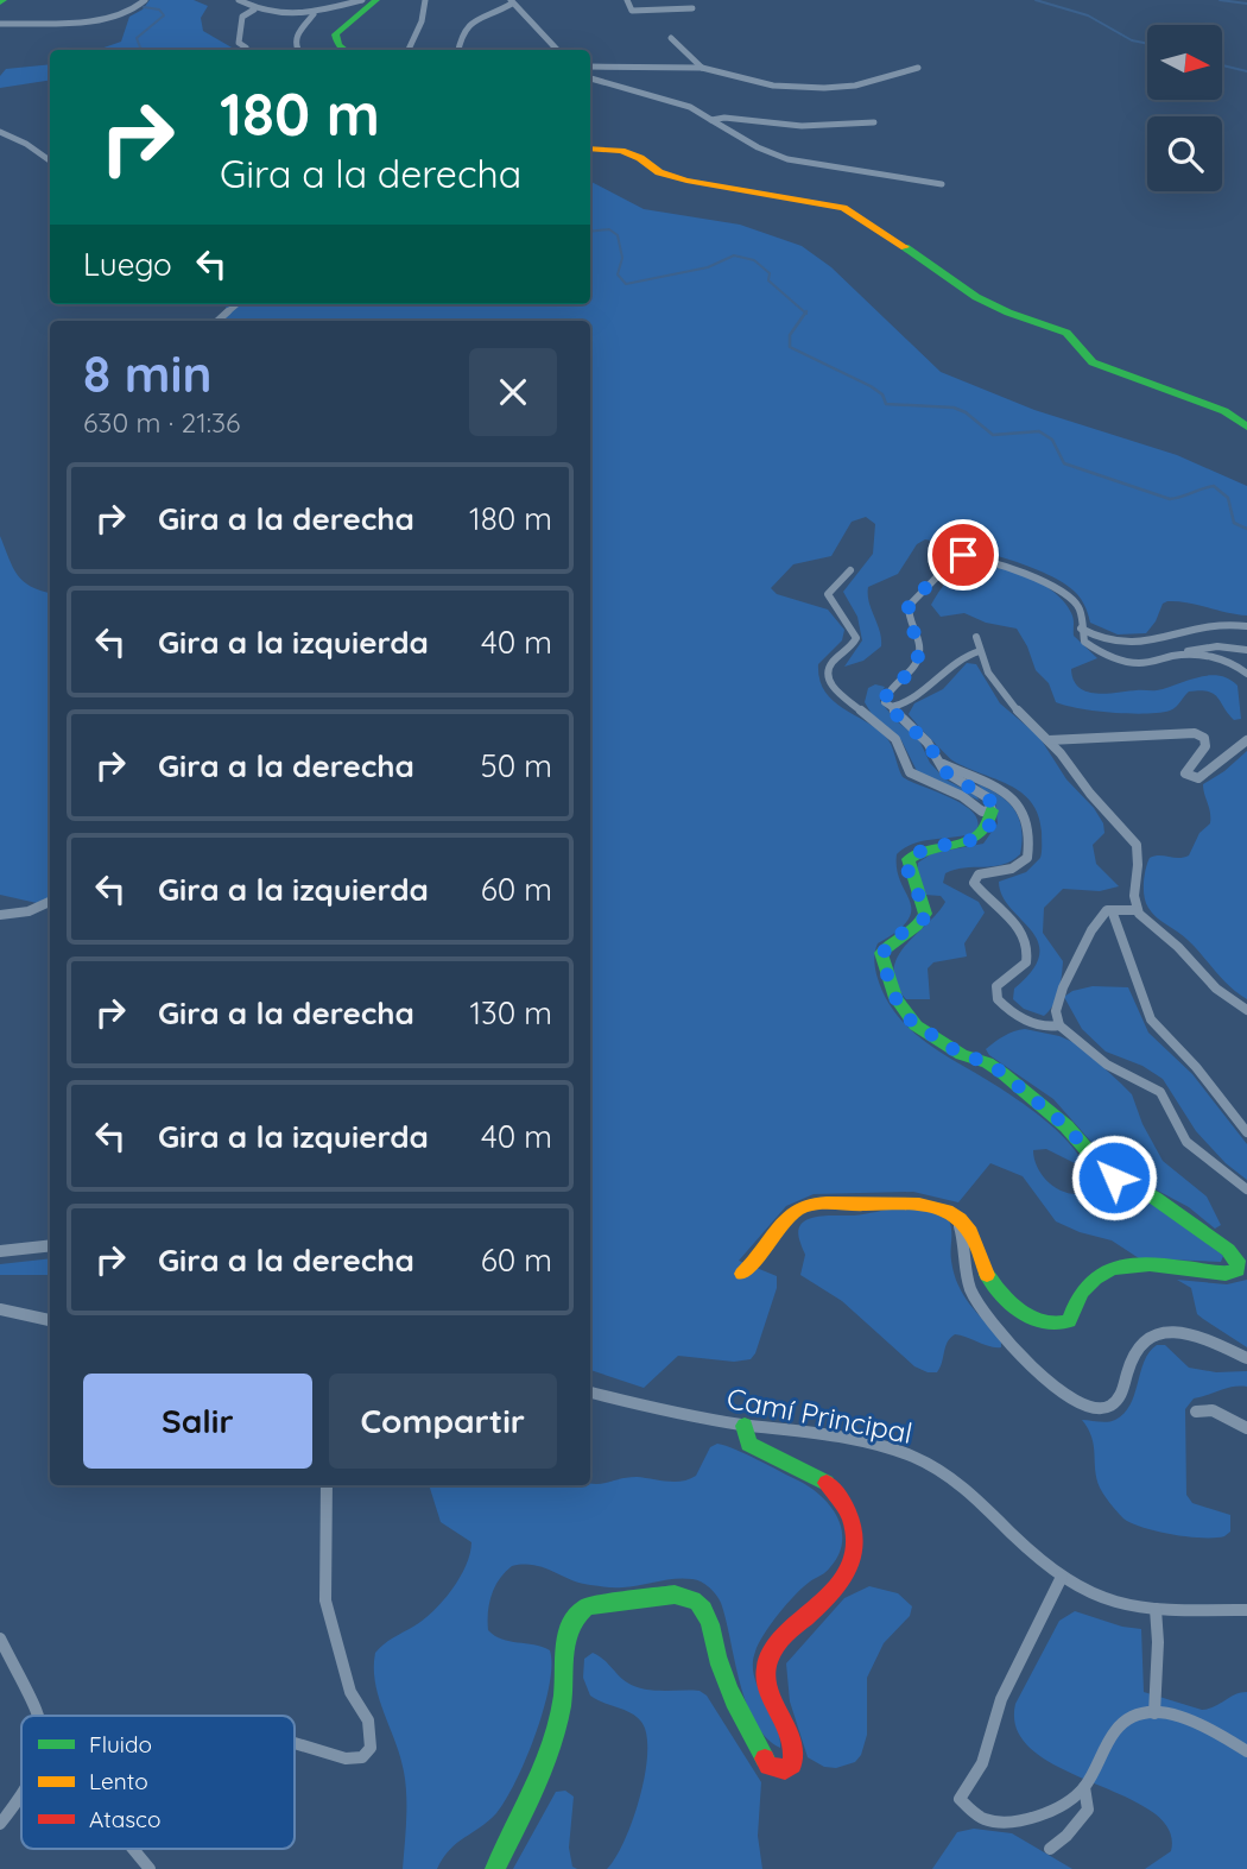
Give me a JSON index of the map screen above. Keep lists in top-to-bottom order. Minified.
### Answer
{"streets":{"street":["Camí Principal"]},"legend":["Fluido","Lento","Atasco"],"north":"right","page":{"turn":["180 m","Gira a la derecha"],"then":"Luego","heading":["8 min","630 m · 21:36"],"list":[{"name":"Gira a la derecha","value":"180 m"},{"name":"Gira a la izquierda","value":"40 m"},{"name":"Gira a la derecha","value":"50 m"},{"name":"Gira a la izquierda","value":"60 m"},{"name":"Gira a la derecha","value":"130 m"},{"name":"Gira a la izquierda","value":"40 m"},{"name":"Gira a la derecha","value":"60 m"}],"buttons":["Salir","Compartir"]}}
